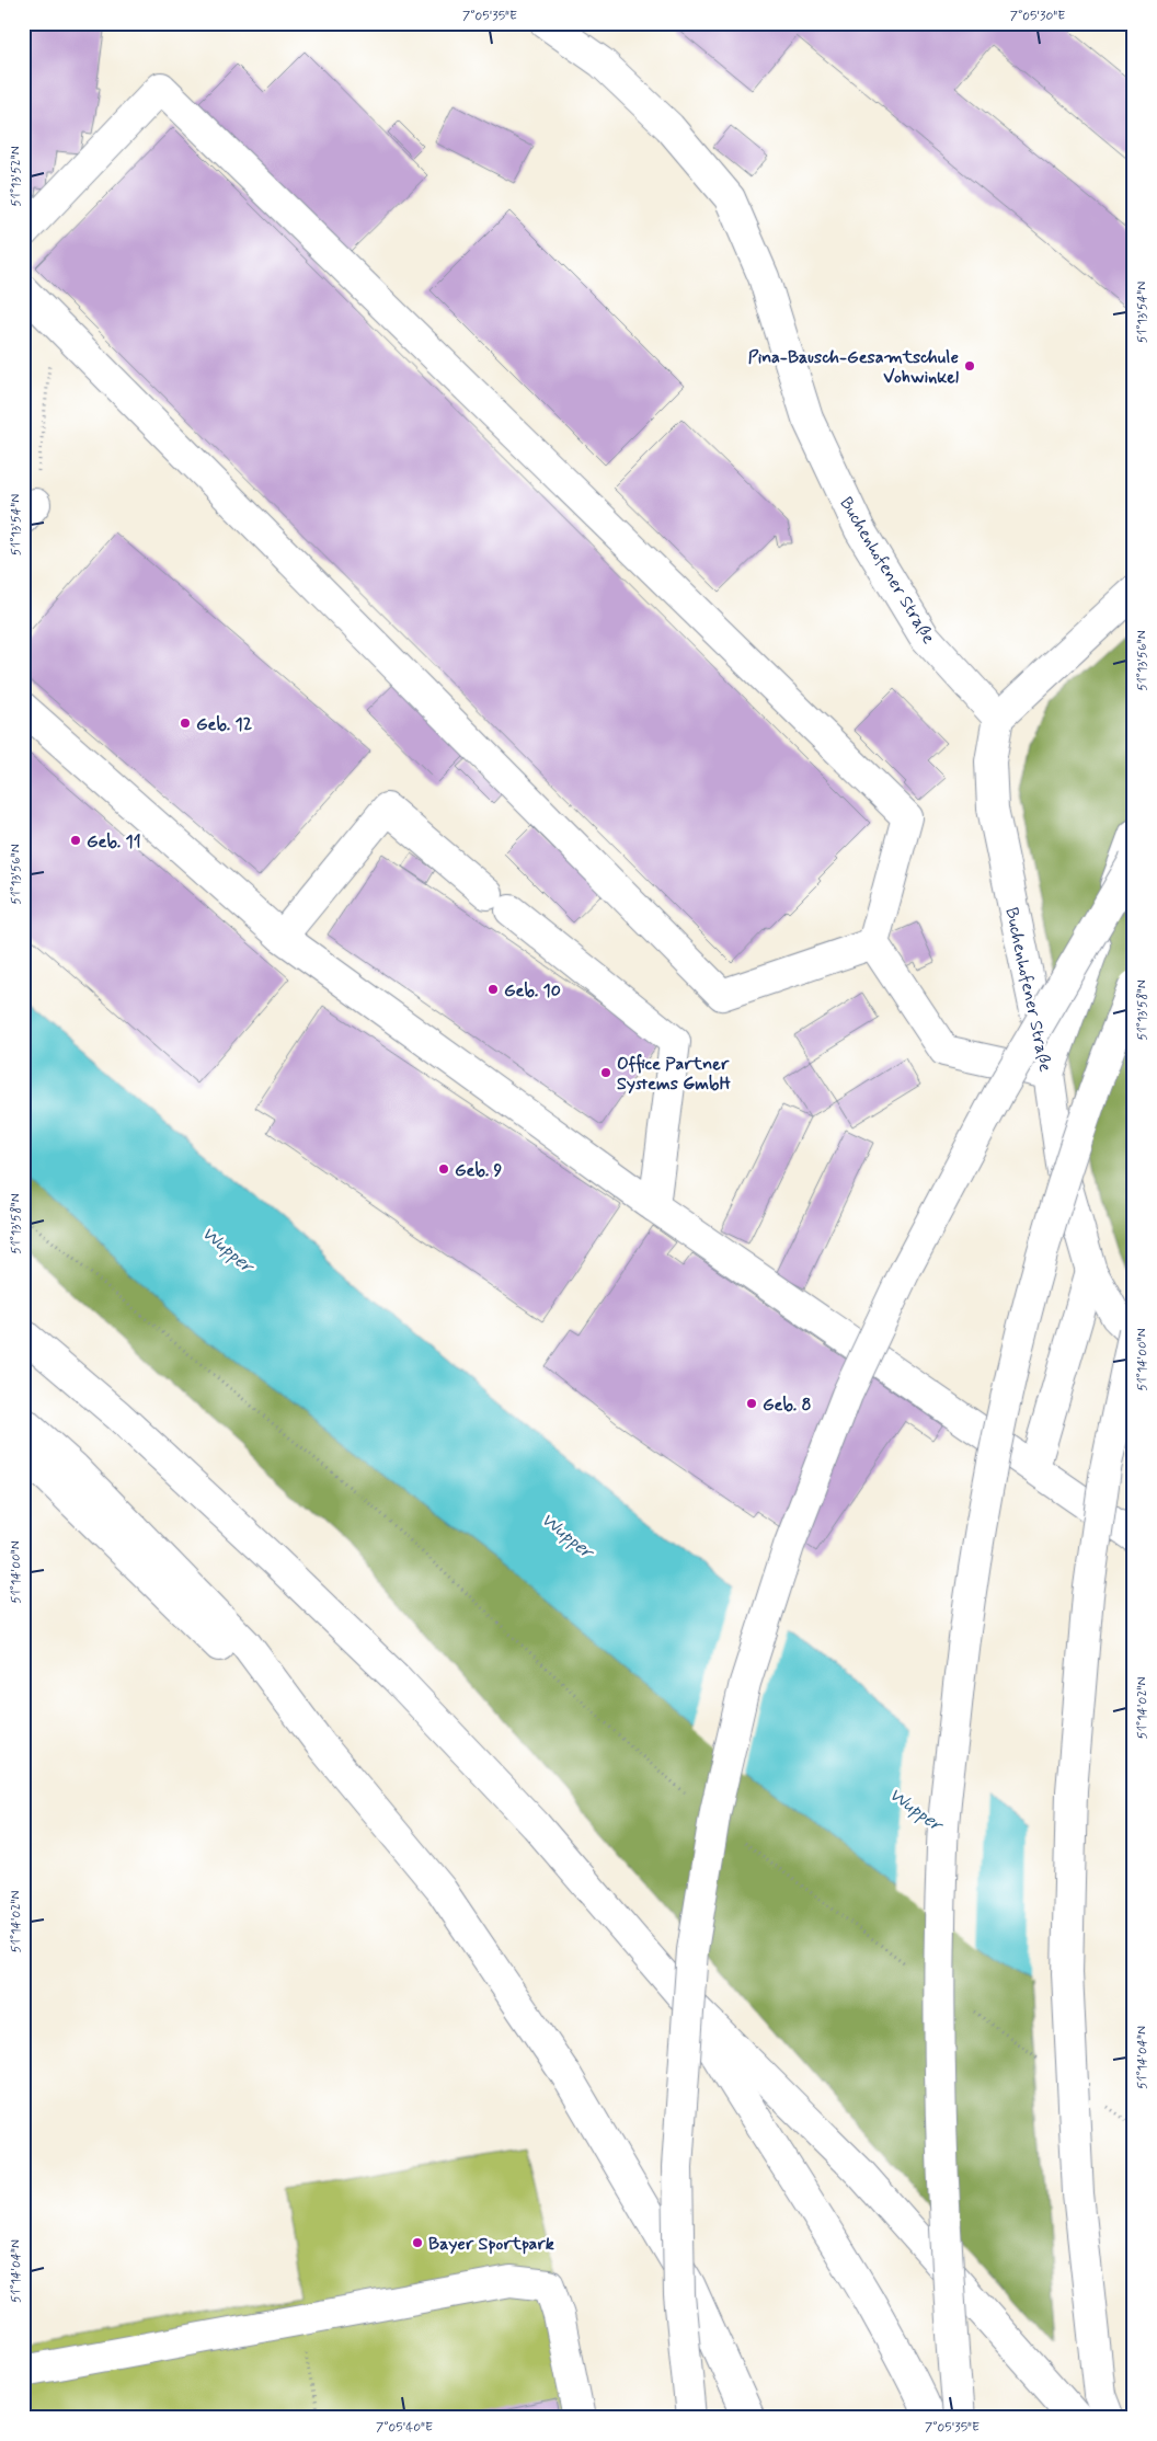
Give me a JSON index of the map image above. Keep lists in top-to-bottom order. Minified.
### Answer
{"streets":{"main road":["Buchenhofener Straße"]},"water":["Wupper"],"places":["Pina-Bausch-Gesamtschule Vohwinkel","Geb. 12","Geb. 11","Geb. 10","Office Partner Systems GmbH","Geb. 9","Geb. 8","Bayer Sportpark"],"coordinates":["7°05'35\"E","7°05'30\"E","51°13'52\"N","51°13'54\"N","51°13'56\"N","51°13'58\"N","51°14'00\"N","51°14'02\"N","51°14'04\"N","7°05'40\"E"]}
